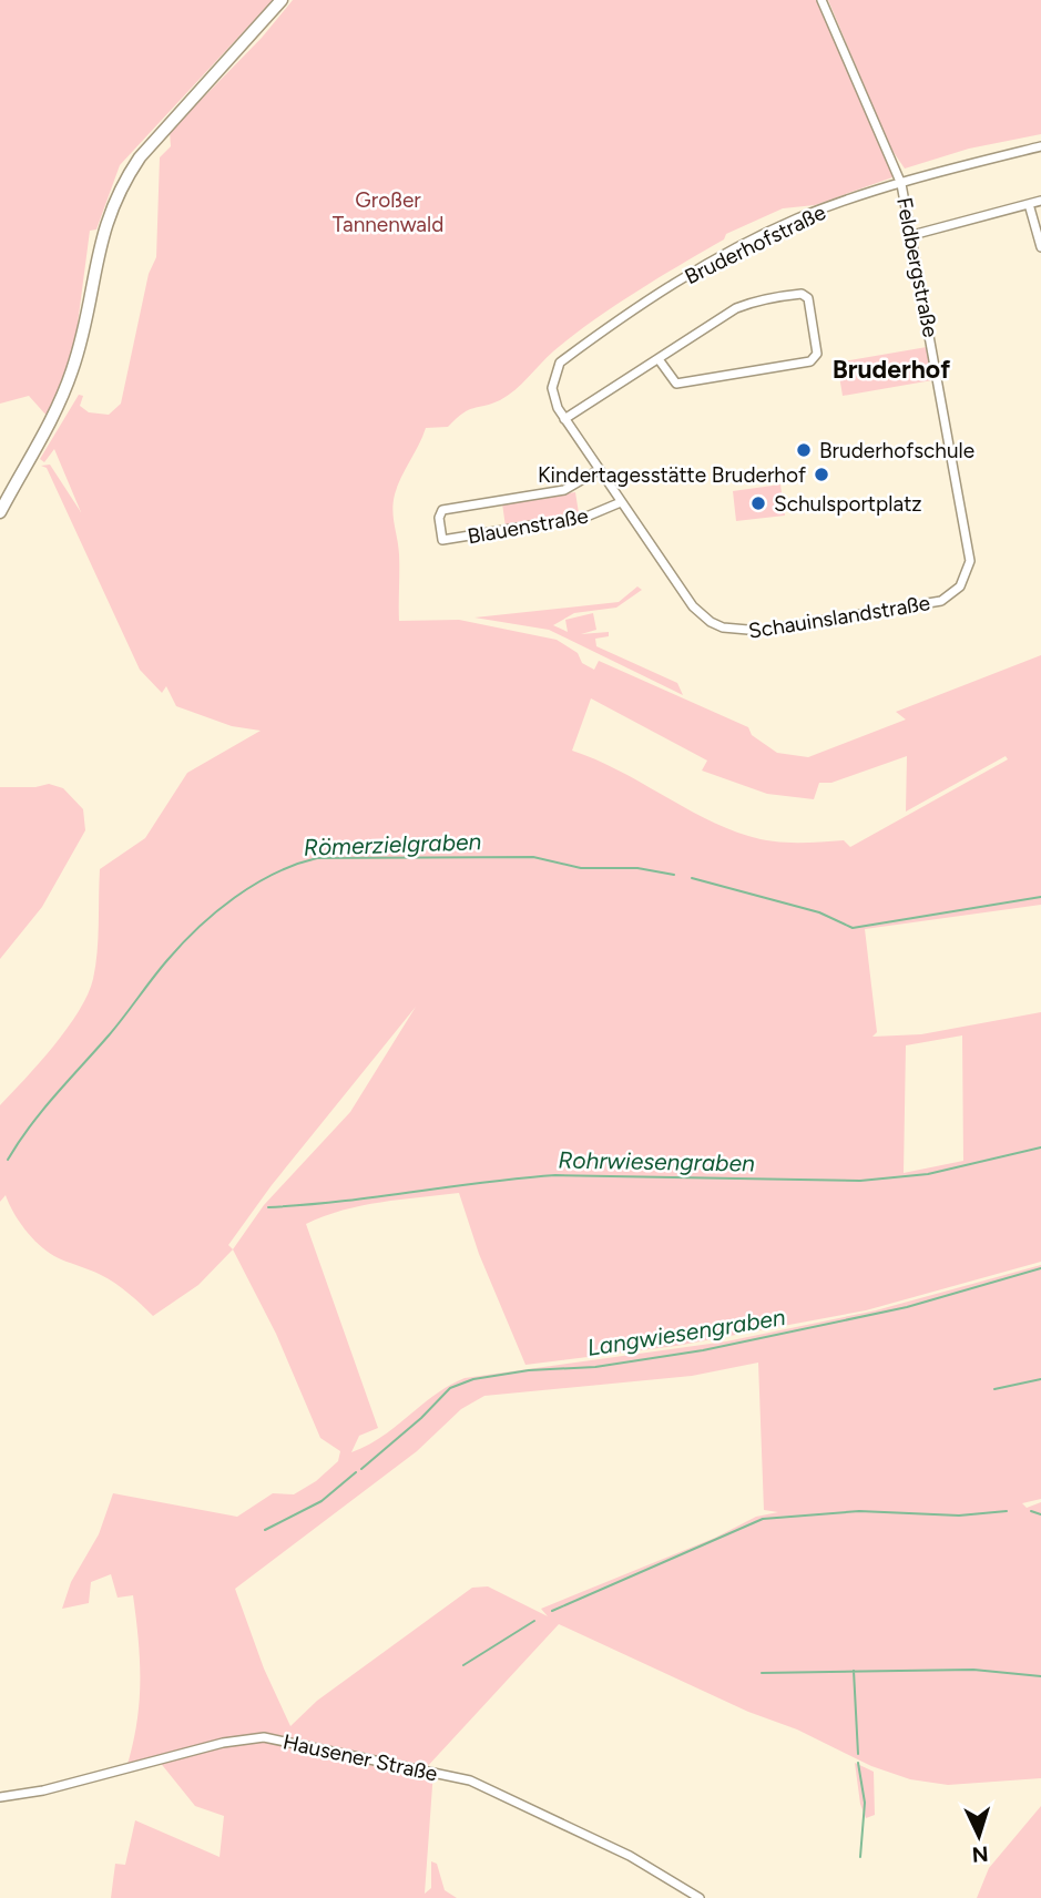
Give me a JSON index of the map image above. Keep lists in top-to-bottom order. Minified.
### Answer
{"streets":{"street":["Bruderhofstraße","Feldbergstraße","Blauenstraße","Schauinslandstraße","Hausener Straße"]},"crossings":[["Bruderhofstraße","Feldbergstraße"],["Bruderhofstraße","Schauinslandstraße"],["Feldbergstraße","Schauinslandstraße"],["Blauenstraße","Schauinslandstraße"]],"districts":["Bruderhof"],"water":["Römerzielgraben","Rohrwiesengraben","Langwiesengraben"],"parks":["Großer Tannenwald"],"places":["Bruderhofschule","Kindertagesstätte Bruderhof","Schulsportplatz"],"north":"bottom"}
